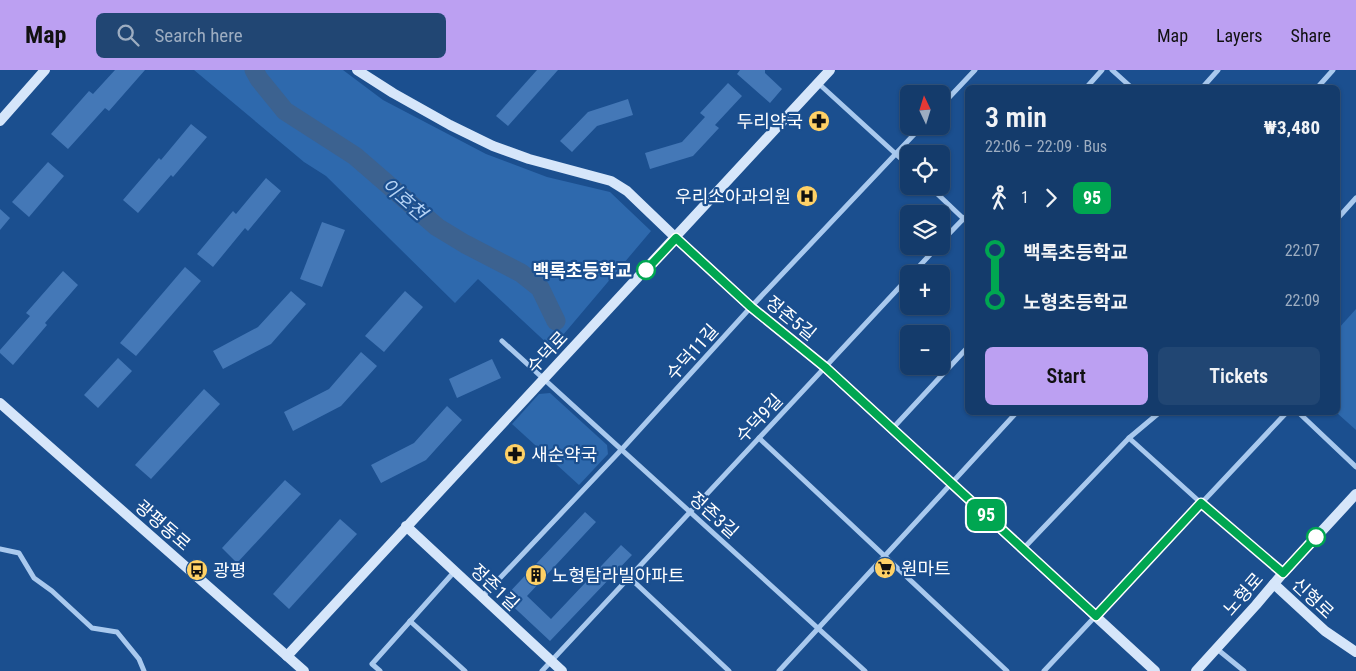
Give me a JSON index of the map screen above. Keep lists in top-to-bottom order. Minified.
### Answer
{"streets":{"main road":["정존5길","수덕로","광평동로","정존1길","노형로","신형로"],"street":["수덕11길","수덕9길","정존3길"]},"crossings":[["정존5길","수덕로"],["정존5길","수덕11길"],["정존5길","수덕9길"],["수덕로","정존3길"],["수덕로","광평동로"],["수덕로","정존1길"],["수덕11길","정존3길"],["수덕11길","정존1길"],["수덕9길","정존3길"],["수덕9길","정존1길"],["노형로","신형로"]],"water":["이호천"],"places":{"pharmacy":["두리약국","새순약국"],"hospital":["우리소아과의원"],"other":["백록초등학교"],"supermarket":["원마트"],"bus stop":["광평"],"building":["노형탐라빌아파트"]},"lines":["bus line 95"],"north":"top","page":{"header":"Map","search":"Search here","nav":["Map","Layers","Share"],"on_map":"95","map_buttons":["+","−"],"heading":["3 min","22:06 – 22:09 · Bus","₩3,480"],"legs":["1","95"],"list":[{"name":"백록초등학교","value":"22:07"},{"name":"노형초등학교","value":"22:09"}],"buttons":["Start","Tickets"]}}
